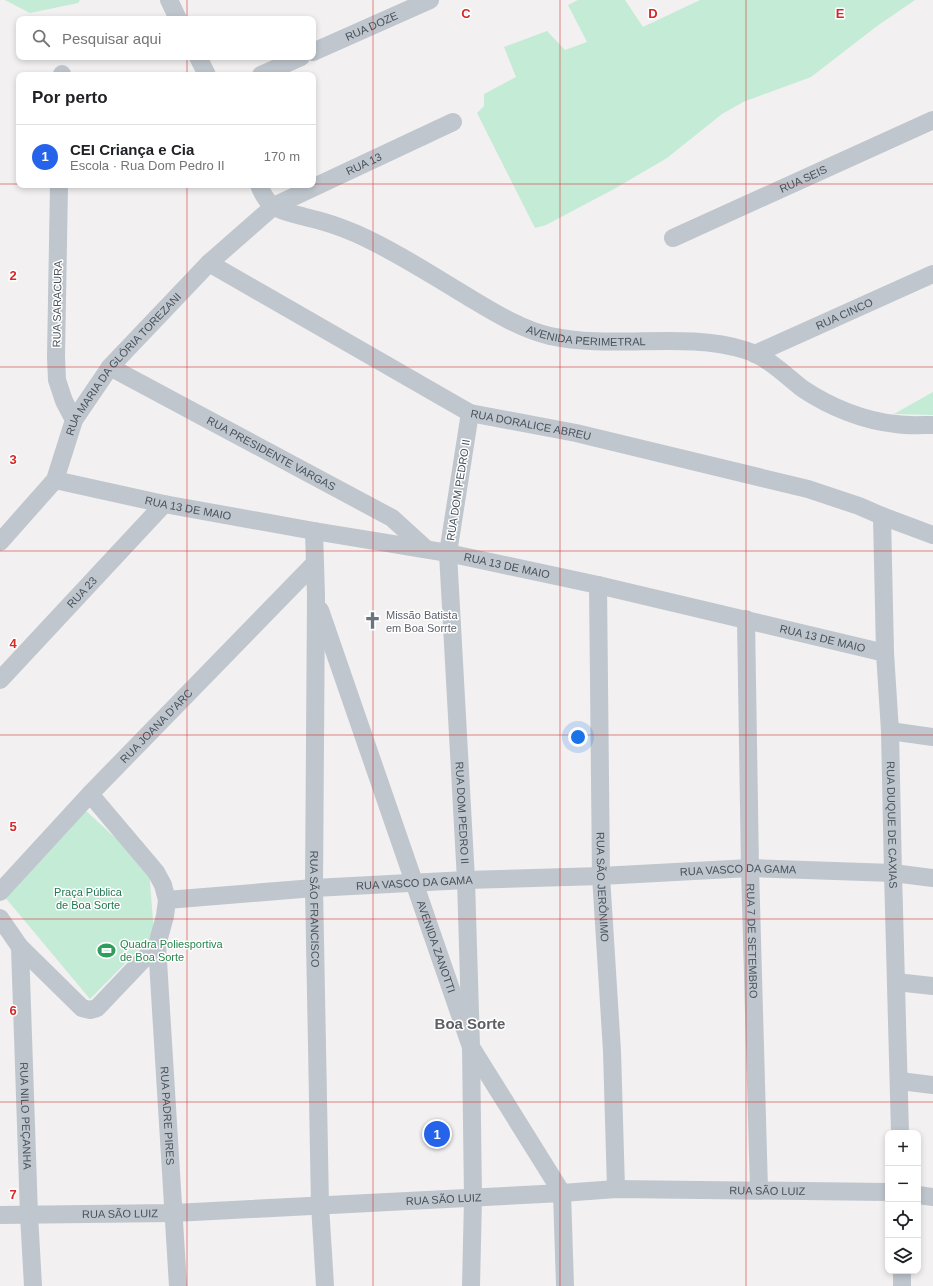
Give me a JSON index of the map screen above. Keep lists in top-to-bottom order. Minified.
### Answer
{"streets":{"street":["RUA DOZE","RUA 13","RUA SEIS","RUA SARACURA","RUA CINCO","AVENIDA PERIMETRAL","RUA MARIA DA GLÓRIA TOREZANI","RUA DORALICE ABREU","RUA PRESIDENTE VARGAS","RUA DOM PEDRO II","RUA 13 DE MAIO","RUA 23","RUA JOANA D'ARC","RUA DUQUE DE CAXIAS","RUA VASCO DA GAMA","RUA SÃO JERÔNIMO","RUA SÃO FRANCISCO","RUA 7 DE SETEMBRO","AVENIDA ZANOTTI","RUA PADRE PIRES","RUA NILO PEÇANHA","RUA SÃO LUIZ"]},"crossings":[["RUA 13","AVENIDA PERIMETRAL"],["RUA 13","RUA MARIA DA GLÓRIA TOREZANI"],["RUA SARACURA","RUA MARIA DA GLÓRIA TOREZANI"],["RUA CINCO","AVENIDA PERIMETRAL"],["AVENIDA PERIMETRAL","RUA MARIA DA GLÓRIA TOREZANI"],["RUA MARIA DA GLÓRIA TOREZANI","RUA DORALICE ABREU"],["RUA MARIA DA GLÓRIA TOREZANI","RUA PRESIDENTE VARGAS"],["RUA MARIA DA GLÓRIA TOREZANI","RUA 13 DE MAIO"],["RUA DORALICE ABREU","RUA DOM PEDRO II"],["RUA DORALICE ABREU","RUA DUQUE DE CAXIAS"],["RUA PRESIDENTE VARGAS","RUA 13 DE MAIO"],["RUA DOM PEDRO II","RUA 13 DE MAIO"],["RUA DOM PEDRO II","RUA VASCO DA GAMA"],["RUA DOM PEDRO II","AVENIDA ZANOTTI"],["RUA DOM PEDRO II","RUA SÃO LUIZ"],["RUA 13 DE MAIO","RUA 23"],["RUA 13 DE MAIO","RUA DUQUE DE CAXIAS"],["RUA 13 DE MAIO","RUA SÃO JERÔNIMO"],["RUA 13 DE MAIO","RUA SÃO FRANCISCO"],["RUA 13 DE MAIO","RUA 7 DE SETEMBRO"],["RUA JOANA D'ARC","RUA SÃO FRANCISCO"],["RUA DUQUE DE CAXIAS","RUA VASCO DA GAMA"],["RUA VASCO DA GAMA","RUA SÃO JERÔNIMO"],["RUA VASCO DA GAMA","RUA SÃO FRANCISCO"],["RUA VASCO DA GAMA","RUA 7 DE SETEMBRO"],["RUA VASCO DA GAMA","AVENIDA ZANOTTI"],["RUA SÃO JERÔNIMO","RUA SÃO LUIZ"],["RUA SÃO FRANCISCO","AVENIDA ZANOTTI"],["RUA SÃO FRANCISCO","RUA SÃO LUIZ"],["RUA 7 DE SETEMBRO","RUA SÃO LUIZ"],["AVENIDA ZANOTTI","RUA SÃO LUIZ"],["RUA PADRE PIRES","RUA SÃO LUIZ"],["RUA NILO PEÇANHA","RUA SÃO LUIZ"]],"districts":["Boa Sorte"],"parks":["Praça Pública de Boa Sorte"],"places":{"church":["Missão Batista em Boa Sorrte"],"sports":["Quadra Poliesportiva de Boa Sorte"]},"page":{"search":"Pesquisar aqui","heading":"Por perto","list":[{"mark":"1","name":"CEI Criança e Cia","note":"Escola · Rua Dom Pedro II","value":"170 m"}],"pins":"1","map_buttons":["+","−"]},"grid":{"columns":["C","D","E"],"rows":["2","3","4","5","6","7"]}}
